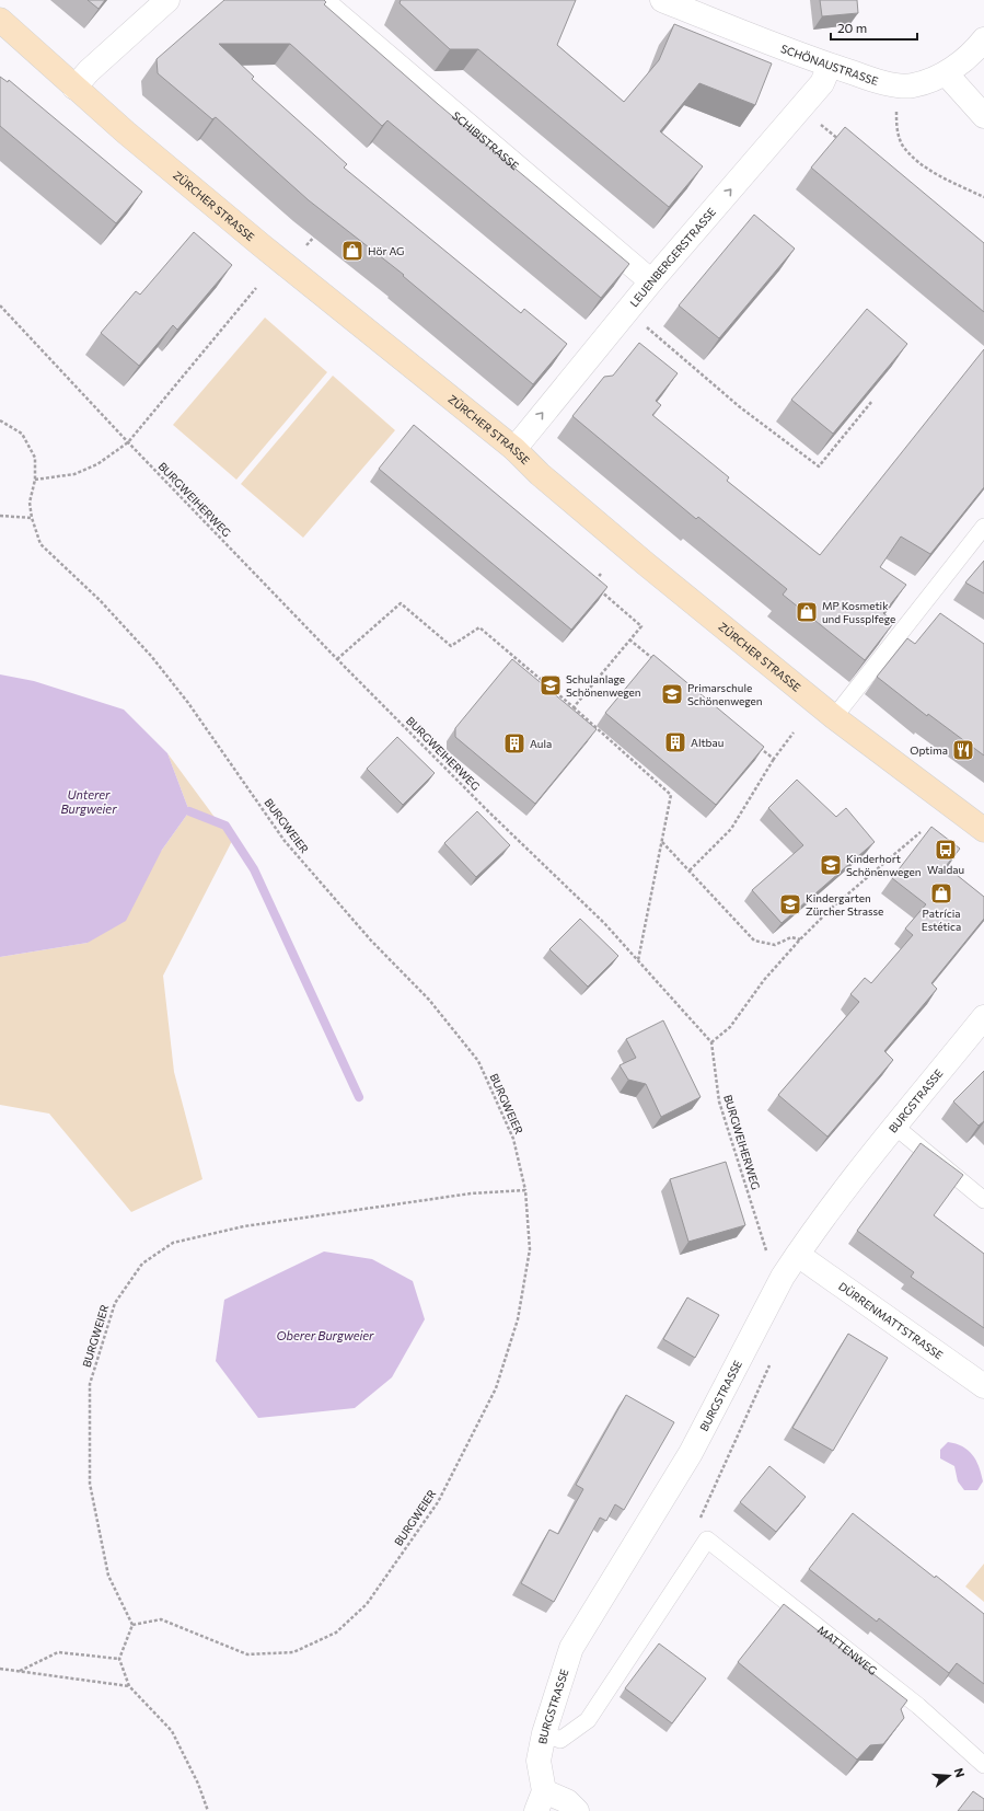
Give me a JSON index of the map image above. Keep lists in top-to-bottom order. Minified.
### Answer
{"streets":{"main road":["ZÜRCHER STRASSE"],"street":["SCHÖNAUSTRASSE","SCHIBISTRASSE","LEUENBERGERSTRASSE","BURGSTRASSE","DÜRRENMATTSTRASSE"],"lane":["MATTENWEG"],"path":["BURGWEIHERWEG","BURGWEIER"]},"crossings":[["SCHÖNAUSTRASSE","LEUENBERGERSTRASSE"],["SCHIBISTRASSE","LEUENBERGERSTRASSE"],["ZÜRCHER STRASSE","LEUENBERGERSTRASSE"],["BURGSTRASSE","DÜRRENMATTSTRASSE"]],"one_way":["LEUENBERGERSTRASSE"],"water":["Unterer Burgweier","Oberer Burgweier"],"places":{"shop":["Hör AG","MP Kosmetik und Fussplfege","Patrícia Estética"],"school or university":["Schulanlage Schönenwegen","Primarschule Schönenwegen","Kinderhort Schönenwegen","Kindergarten Zürcher Strasse"],"building":["Altbau","Aula"],"restaurant":["Optima"],"bus stop":["Waldau"]},"scale_bar":"20 m","north":"right"}
